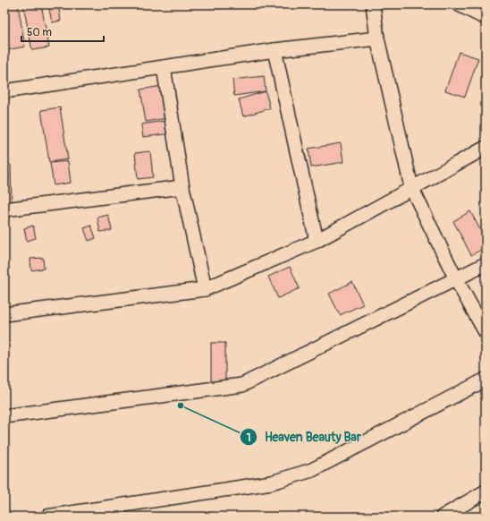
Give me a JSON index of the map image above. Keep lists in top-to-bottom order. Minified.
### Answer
{"places":["Heaven Beauty Bar"],"scale_bar":"50 m"}
